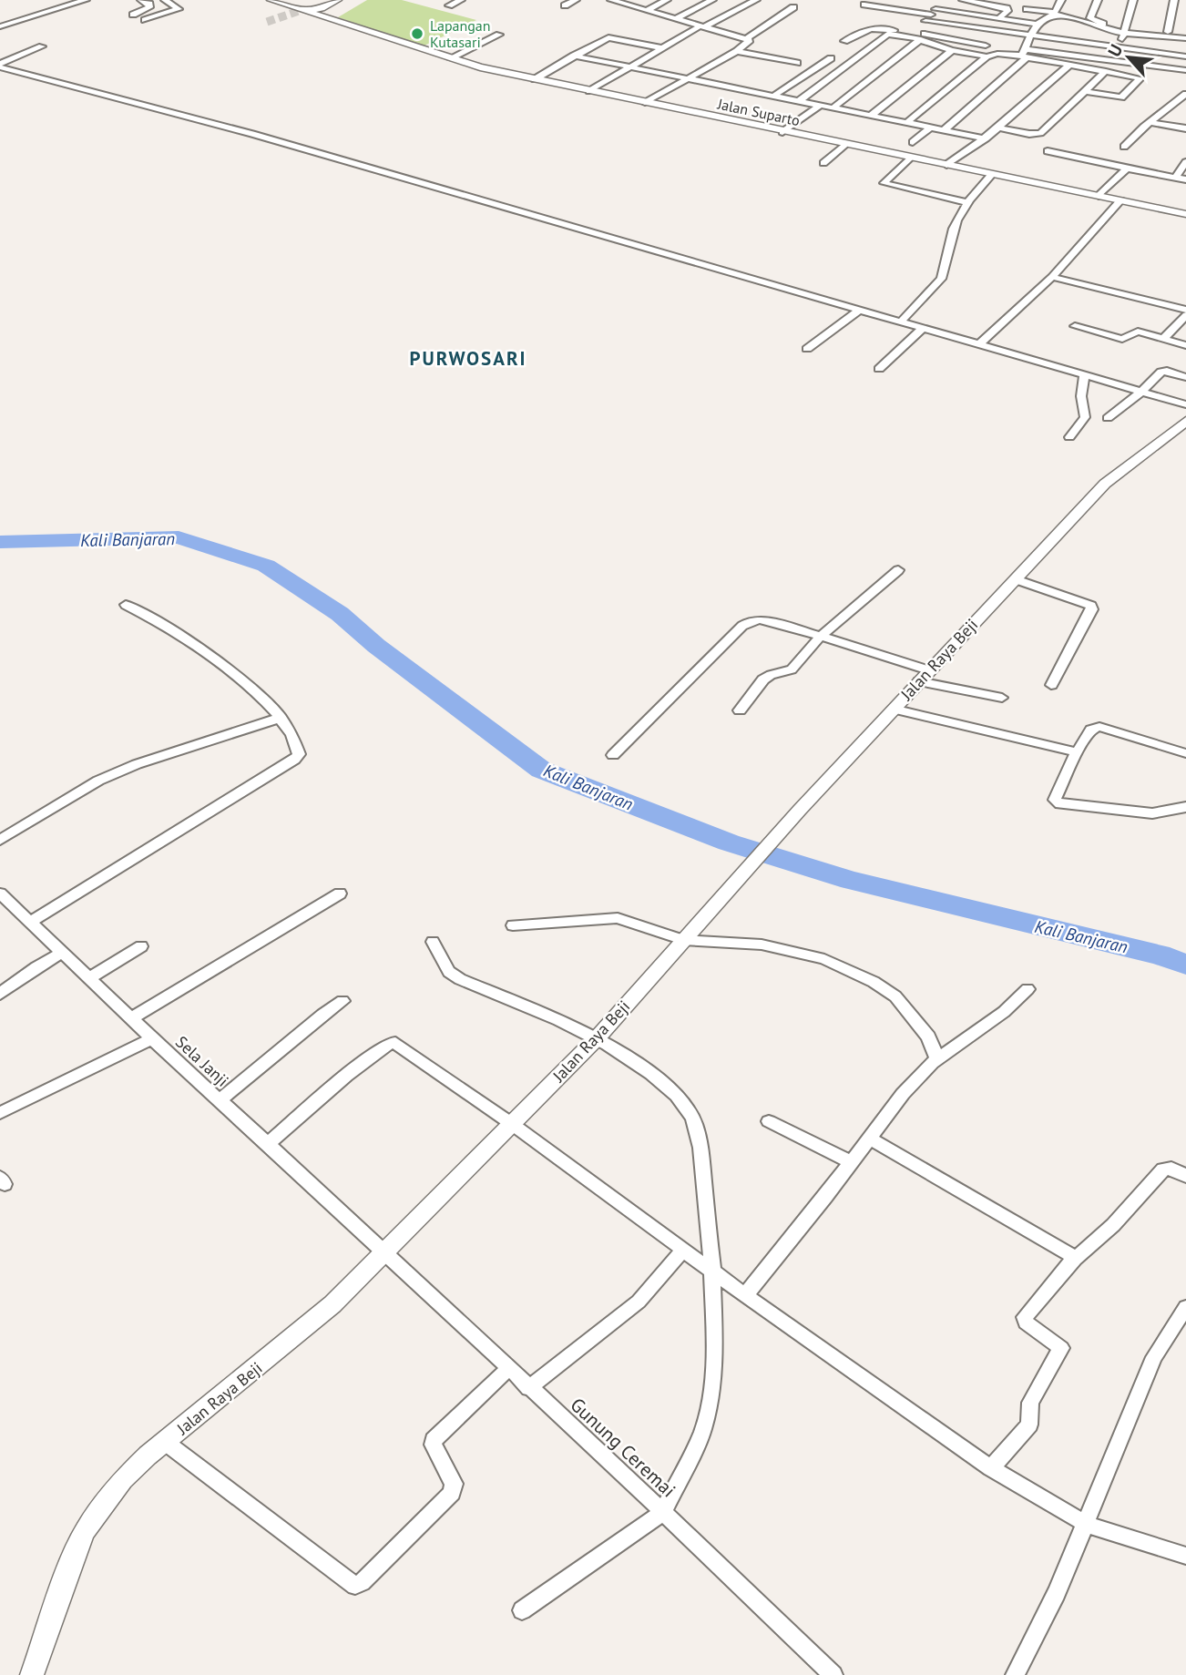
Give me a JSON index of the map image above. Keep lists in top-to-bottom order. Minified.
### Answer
{"streets":{"street":["Jalan Suparto","Jalan Raya Beji","Sela Janji","Gunung Ceremai"]},"crossings":[["Jalan Raya Beji","Sela Janji"],["Jalan Raya Beji","Gunung Ceremai"],["Sela Janji","Gunung Ceremai"]],"districts":["PURWOSARI"],"water":["Kali Banjaran"],"places":["Lapangan Kutasari"],"north":"top left"}
